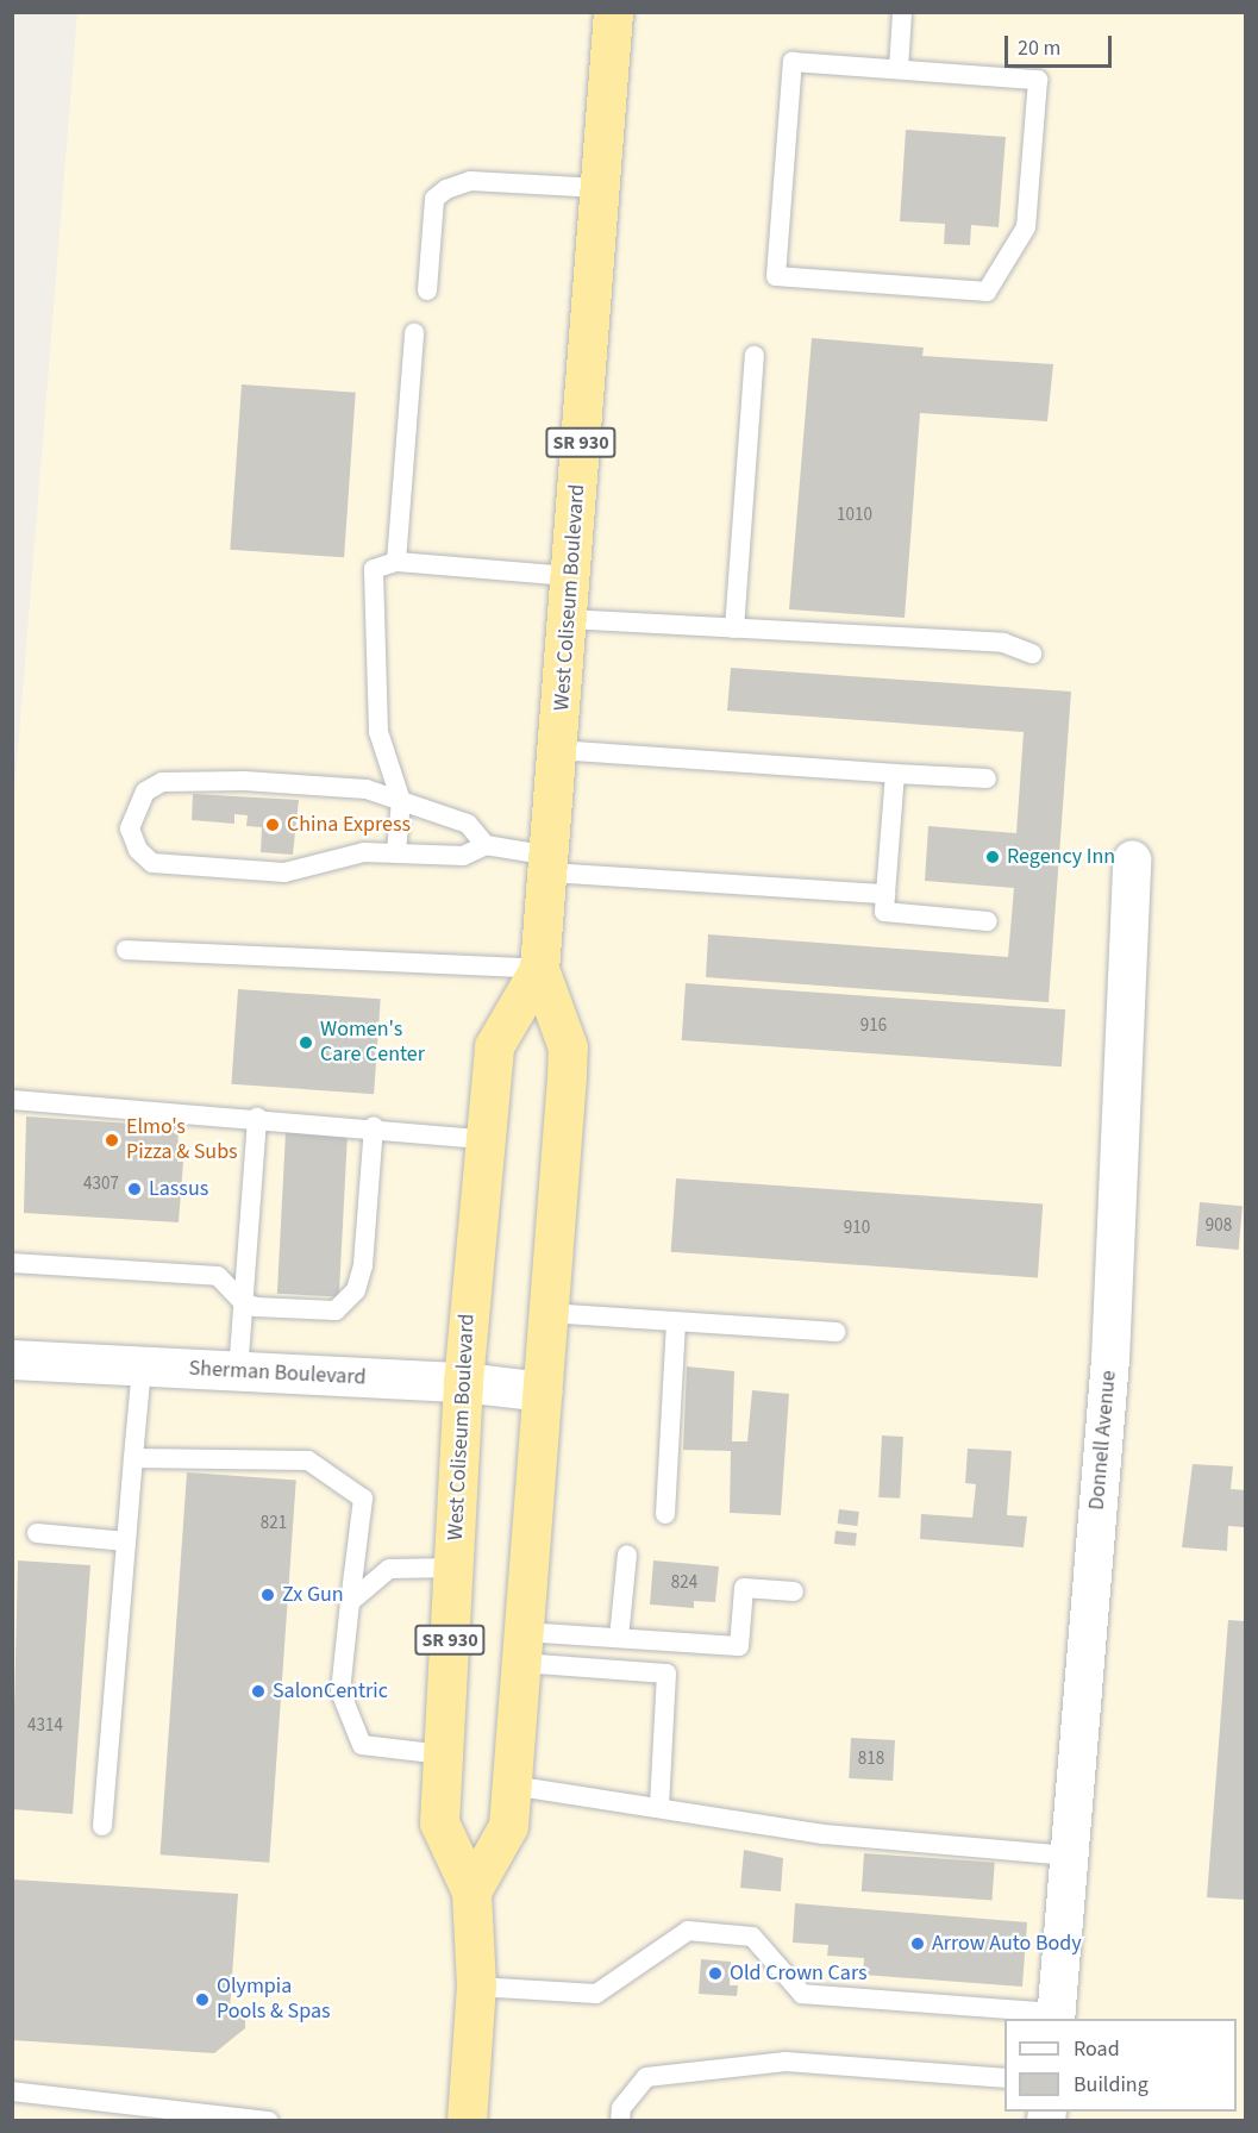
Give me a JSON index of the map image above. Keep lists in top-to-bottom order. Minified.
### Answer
{"streets":{"highway":["SR 930","West Coliseum Boulevard"],"main road":["Sherman Boulevard"],"street":["Donnell Avenue"]},"crossings":[["West Coliseum Boulevard","Sherman Boulevard"]],"places":["China Express","Regency Inn","Women's Care Center","Elmo's Pizza & Subs","Lassus","Zx Gun","SalonCentric","Arrow Auto Body","Old Crown Cars","Olympia Pools & Spas"],"house_numbers":["1010","916","4307","908","910","821","824","4314","818"],"legend":["Road","Building"],"scale_bar":"20 m"}
